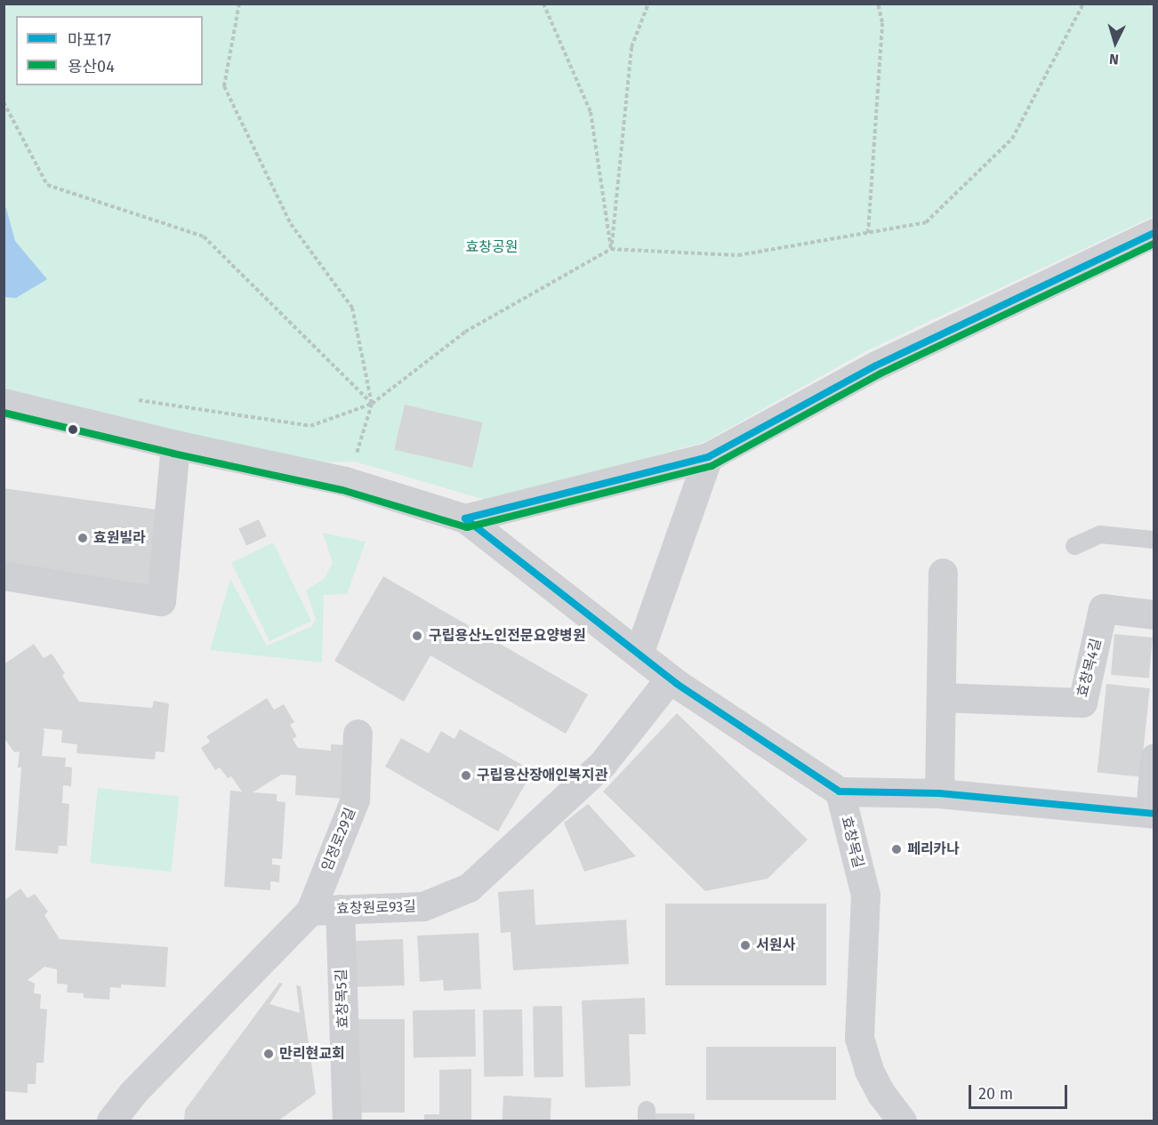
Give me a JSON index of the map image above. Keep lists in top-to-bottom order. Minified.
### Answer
{"streets":{"street":["효창목4길","임정로29길","효창목길","효창원로93길","효창목5길"]},"crossings":[["임정로29길","효창원로93길"],["효창원로93길","효창목5길"]],"parks":["효창공원"],"places":["효원빌라","구립용산노인전문요양병원","구립용산장애인복지관","페리카나","서원사","만리현교회"],"lines":["transit line 마포17","transit line 용산04"],"legend":["마포17","용산04"],"scale_bar":"20 m","north":"bottom"}
